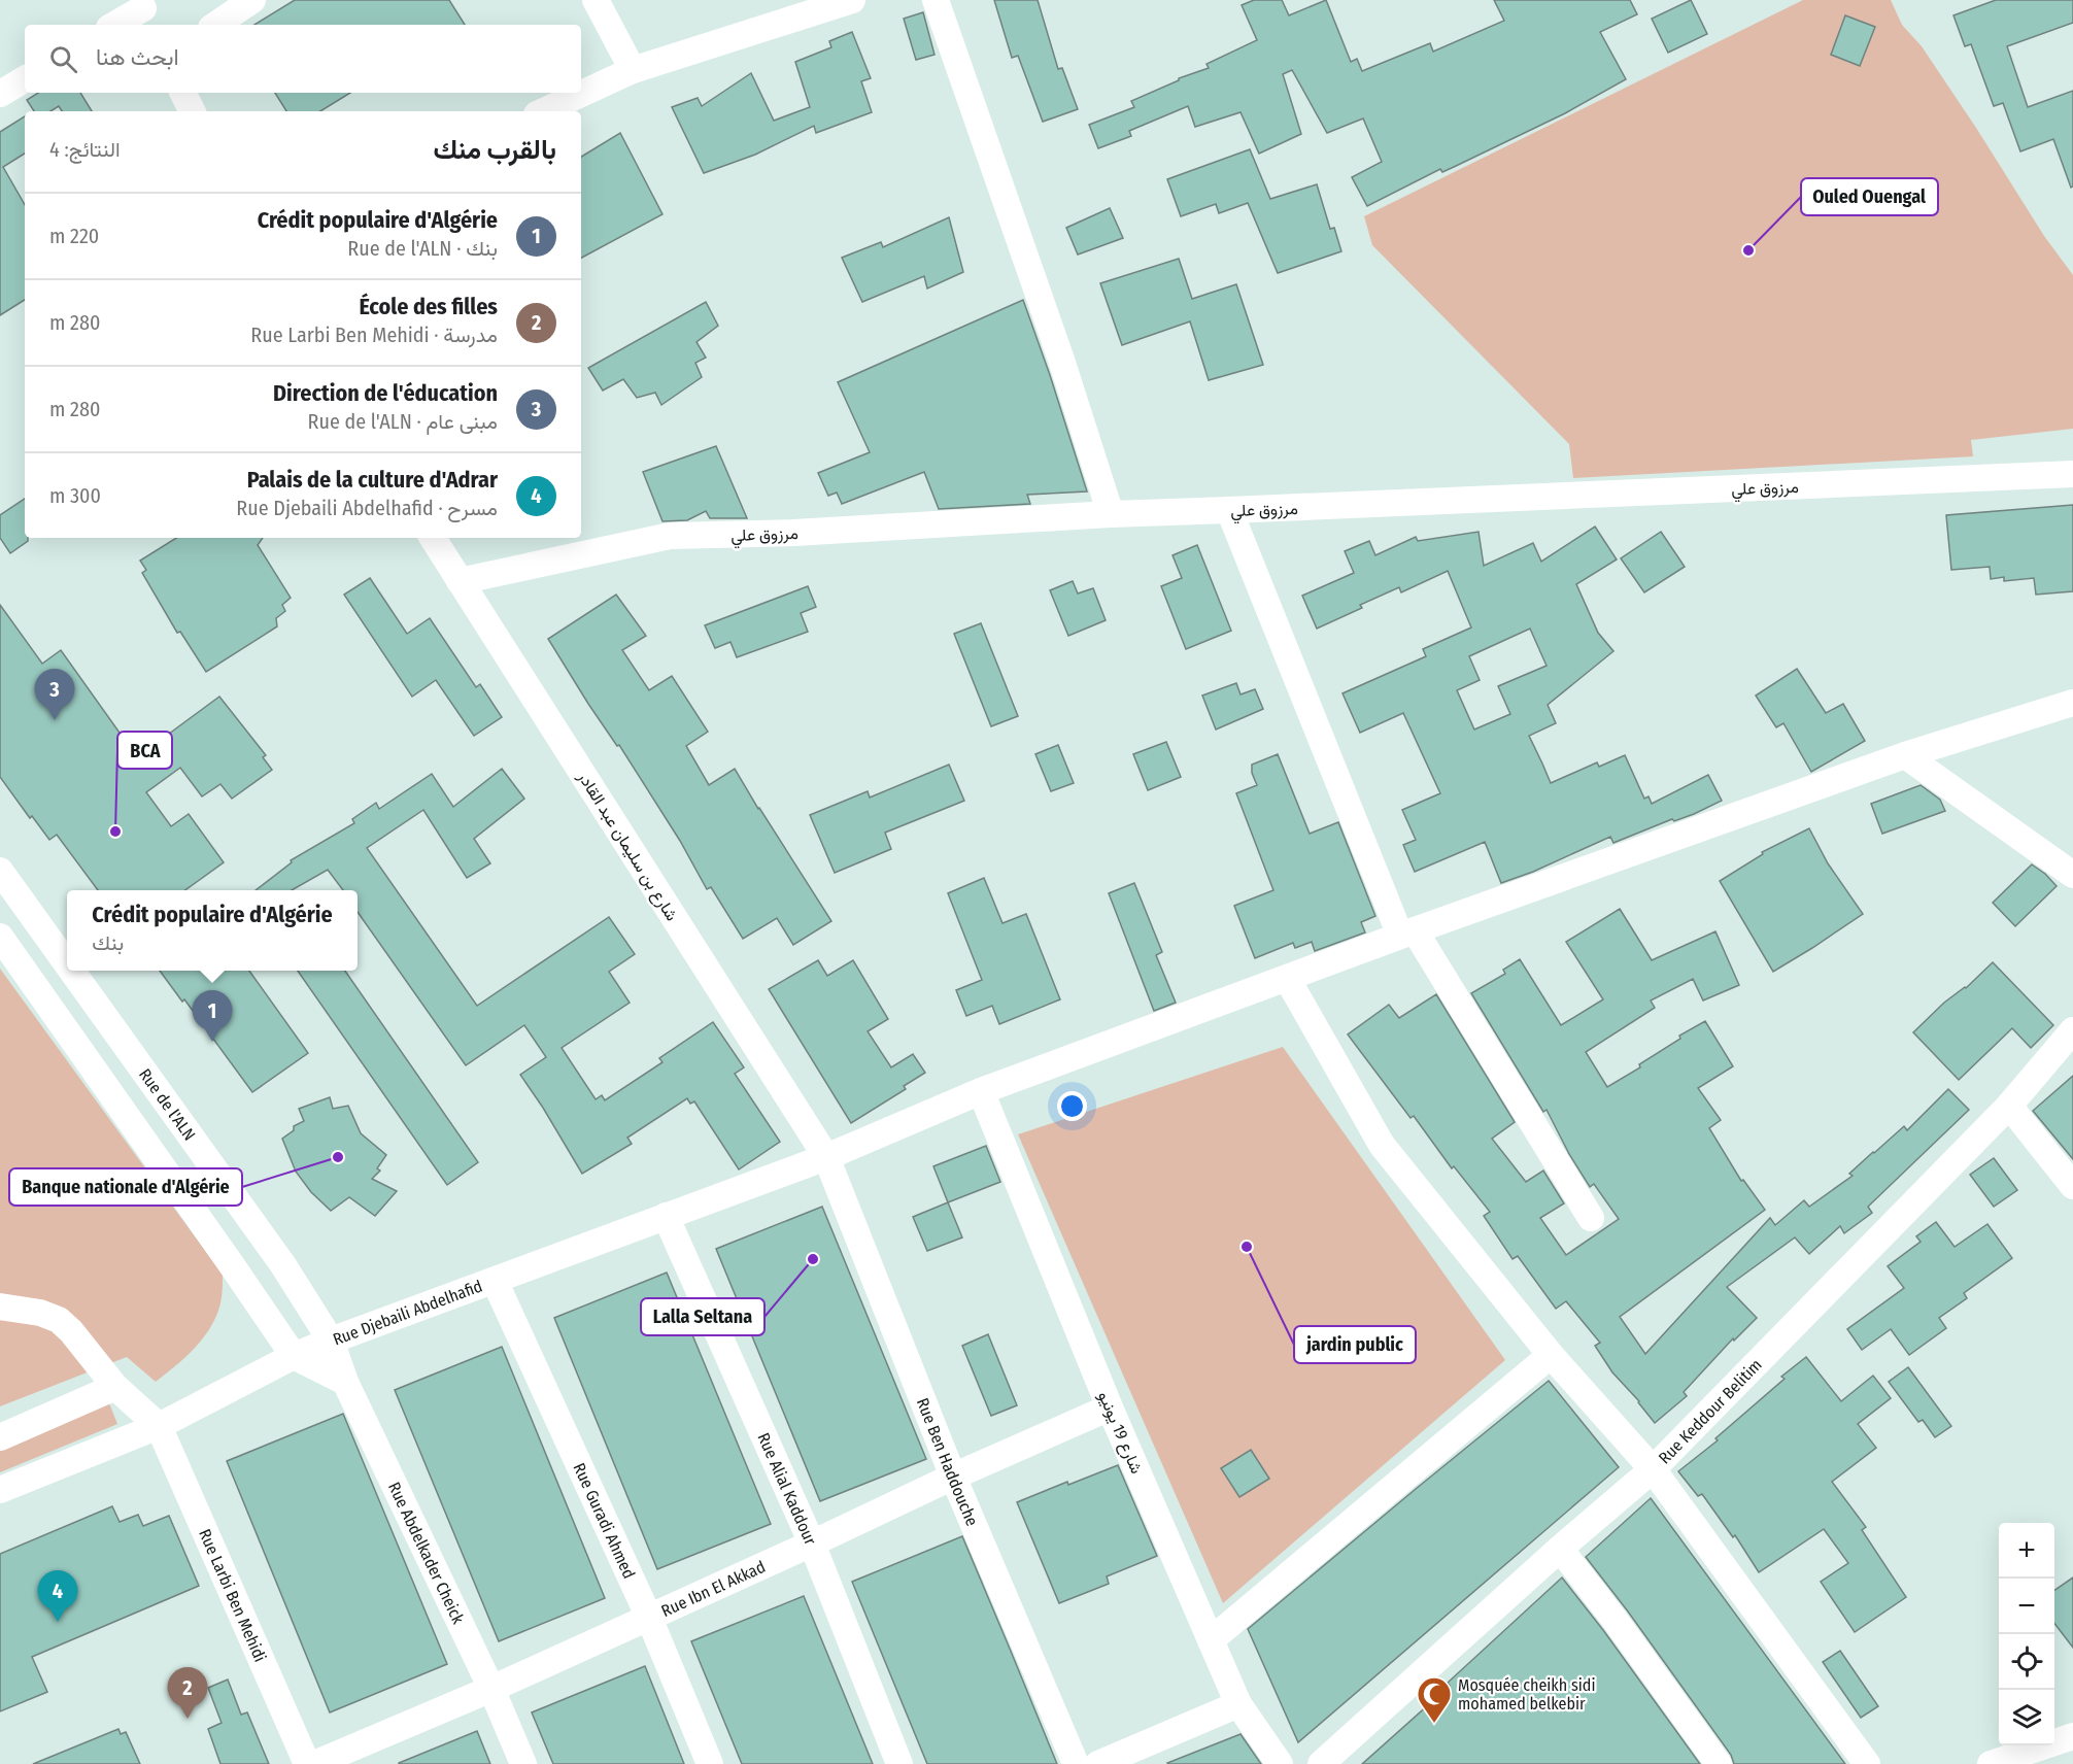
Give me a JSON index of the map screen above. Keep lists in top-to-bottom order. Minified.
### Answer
{"streets":{"street":["مرزوق علي","شارع بن سليمان عبد القادر","Rue de l'ALN","Rue Djebaili Abdelhafid","Rue Keddour Belitim","شارع 19 يونيو","Rue Ben Haddouche","Rue Alial Kaddour","Rue Guradi Ahmed","Rue Abdelkader Cheick","Rue Ibn El Akkad","Rue Larbi Ben Mehidi"]},"crossings":[["مرزوق علي","شارع بن سليمان عبد القادر"],["شارع بن سليمان عبد القادر","Rue Djebaili Abdelhafid"],["شارع بن سليمان عبد القادر","Rue Ben Haddouche"],["Rue de l'ALN","Rue Djebaili Abdelhafid"],["Rue de l'ALN","Rue Abdelkader Cheick"],["Rue Djebaili Abdelhafid","شارع 19 يونيو"],["Rue Djebaili Abdelhafid","Rue Ben Haddouche"],["Rue Djebaili Abdelhafid","Rue Alial Kaddour"],["Rue Djebaili Abdelhafid","Rue Guradi Ahmed"],["Rue Djebaili Abdelhafid","Rue Abdelkader Cheick"],["Rue Djebaili Abdelhafid","Rue Larbi Ben Mehidi"],["شارع 19 يونيو","Rue Ibn El Akkad"],["Rue Ben Haddouche","Rue Ibn El Akkad"],["Rue Alial Kaddour","Rue Ibn El Akkad"],["Rue Guradi Ahmed","Rue Ibn El Akkad"],["Rue Abdelkader Cheick","Rue Ibn El Akkad"]],"places":{"other":["Ouled Ouengal","BCA","Banque nationale d'Algérie","jardin public","Lalla Seltana"],"mosque":["Mosquée cheikh sidi mohamed belkebir"]},"page":{"search":"ابحث هنا","heading":["بالقرب منك","النتائج: 4"],"list":[{"mark":"1","name":"Crédit populaire d'Algérie","note":"بنك · Rue de l'ALN","value":"220 m"},{"mark":"2","name":"École des filles","note":"مدرسة · Rue Larbi Ben Mehidi","value":"280 m"},{"mark":"3","name":"Direction de l'éducation","note":"مبنى عام · Rue de l'ALN","value":"280 m"},{"mark":"4","name":"Palais de la culture d'Adrar","note":"مسرح · Rue Djebaili Abdelhafid","value":"300 m"}],"pins":["3","1","4","2"],"popup":["Crédit populaire d'Algérie","بنك"],"map_buttons":["+","−"]}}
